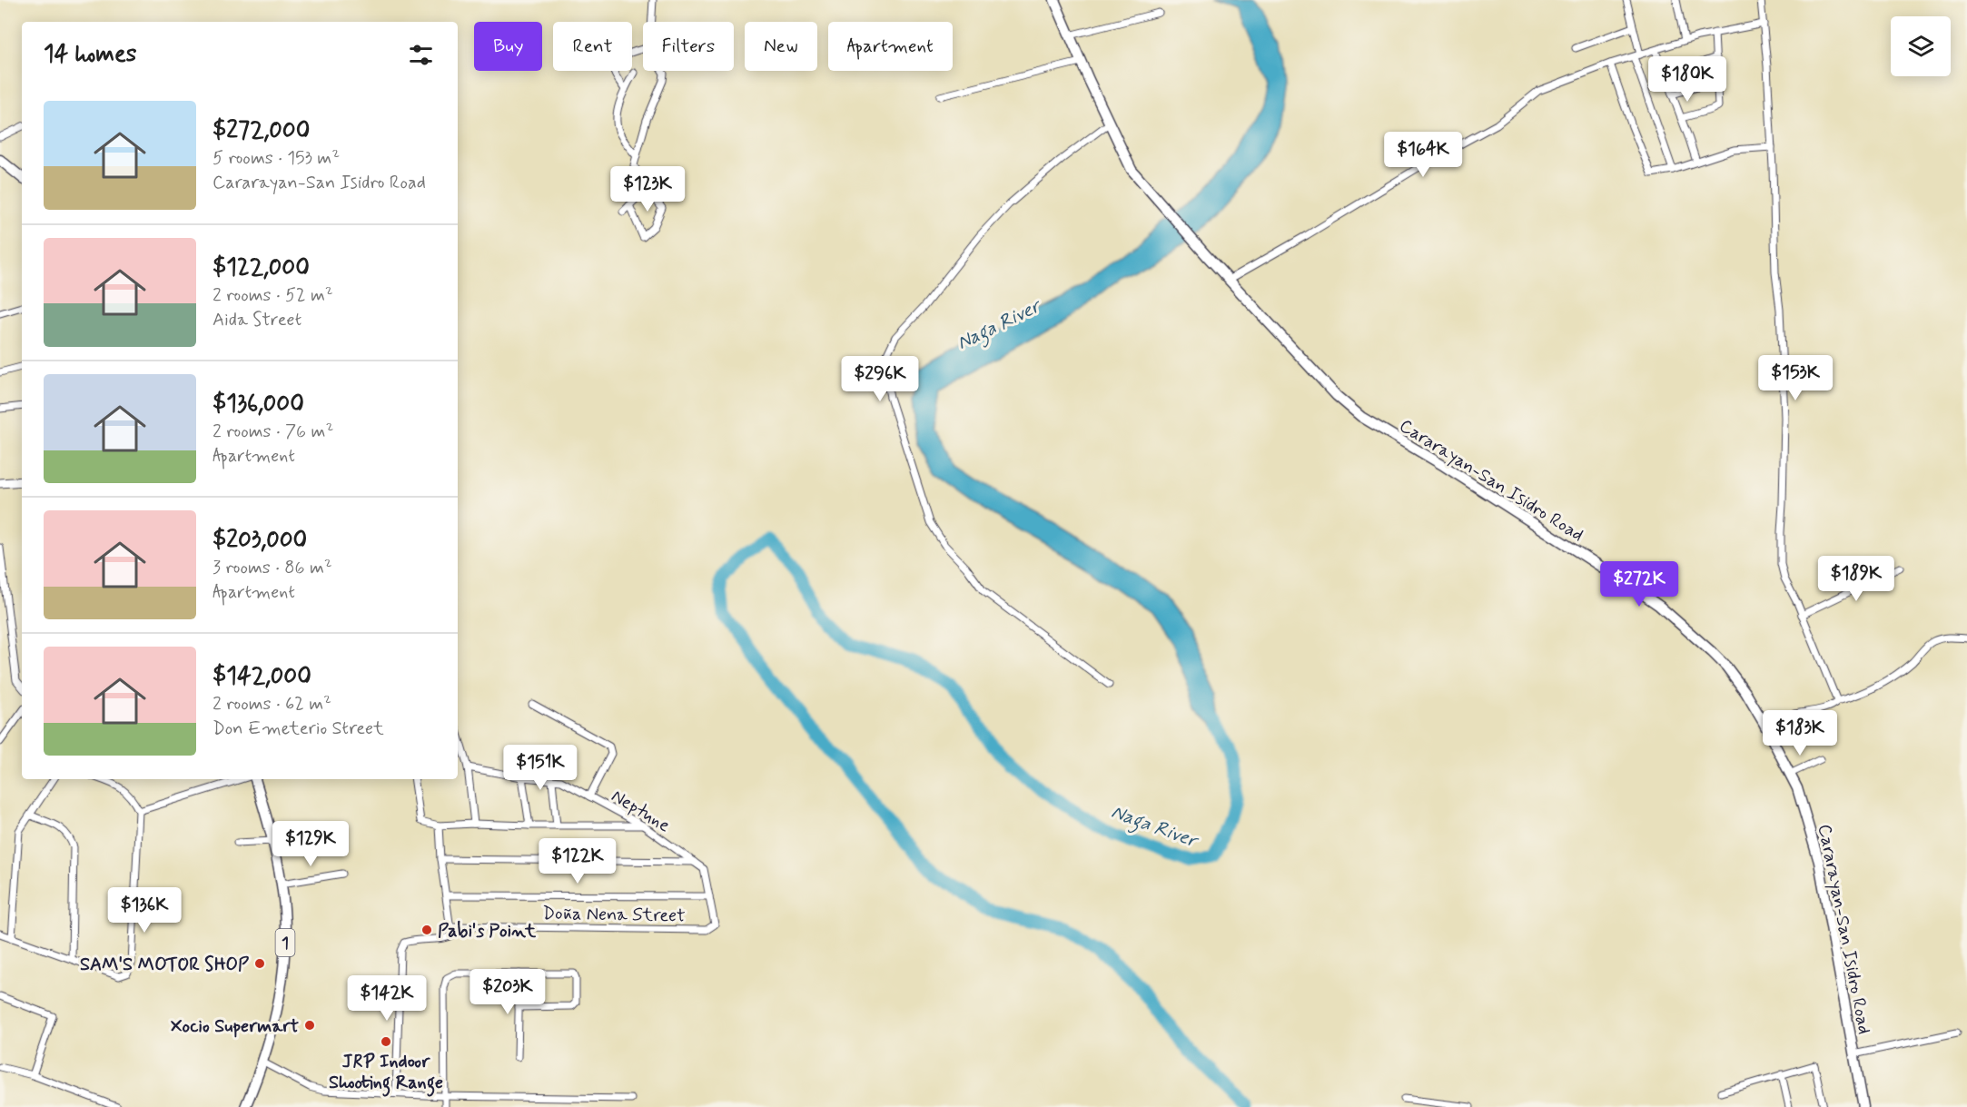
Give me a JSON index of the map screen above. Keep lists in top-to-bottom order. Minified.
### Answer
{"streets":{"main road":["Cararayan-San Isidro Road","1"],"street":["Neptune","Doña Nena Street"]},"crossings":[["Neptune","Doña Nena Street"]],"water":["Naga River"],"places":["Pabi's Point","SAM'S MOTOR SHOP","Xocio Supermart","JRP Indoor Shooting Range"],"page":{"chip":["Buy","Rent","Filters","New","Apartment"],"heading":"14 homes","price":["$180K","$164K","$123K","$153K","$296K","$189K","$272K","$183K","$151K","$129K","$122K","$136K","$203K","$142K"],"list":[{"name":"$272,000","note":"5 rooms · 153 m² · Cararayan-San Isidro Road"},{"name":"$122,000","note":"2 rooms · 52 m² · Aida Street"},{"name":"$136,000","note":"2 rooms · 76 m² · Apartment"},{"name":"$203,000","note":"3 rooms · 86 m² · Apartment"},{"name":"$142,000","note":"2 rooms · 62 m² · Don Emeterio Street"}]}}
